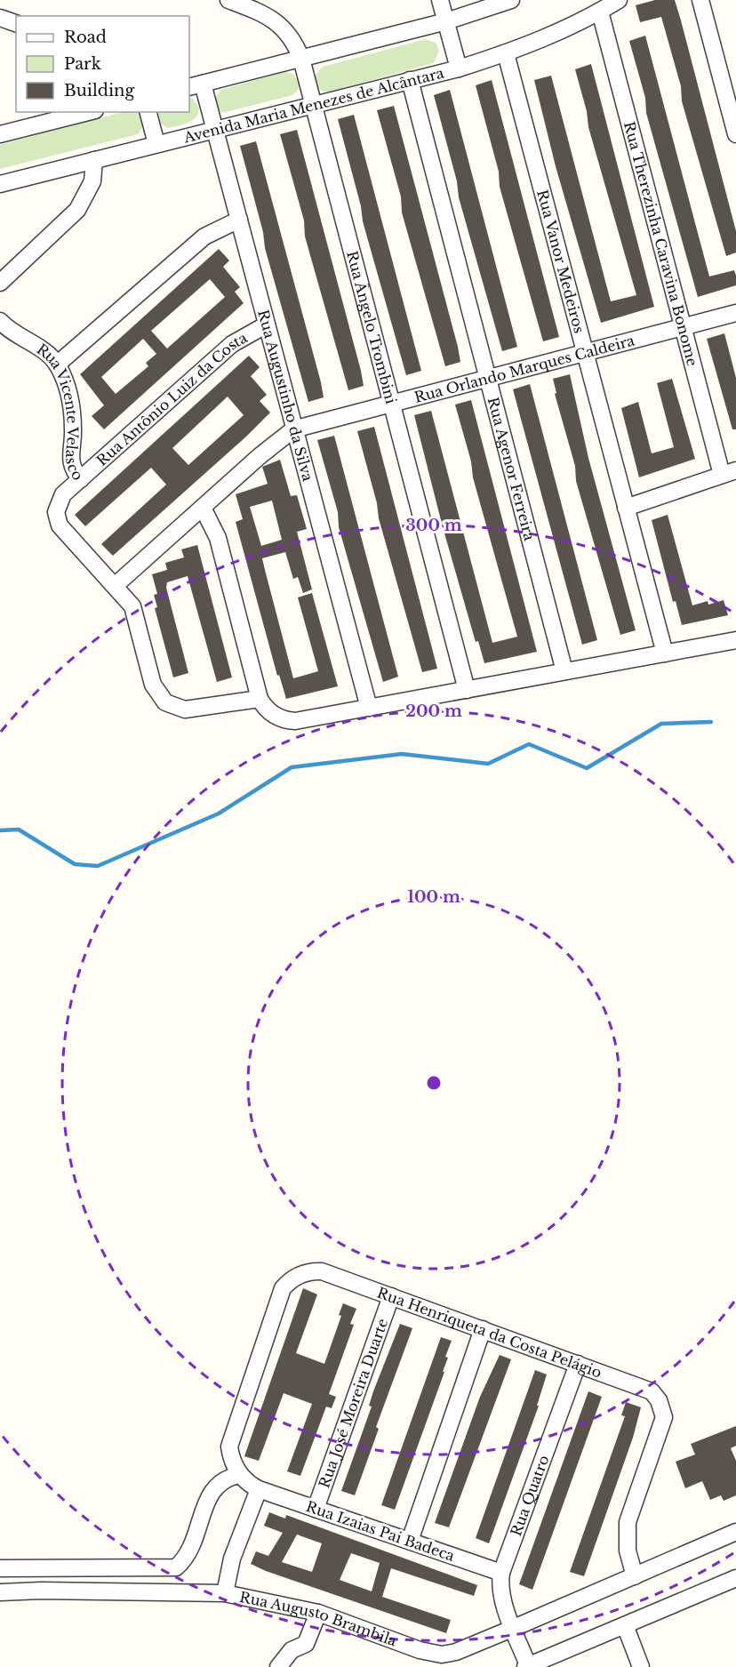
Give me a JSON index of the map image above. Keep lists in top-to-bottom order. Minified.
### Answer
{"streets":{"street":["Avenida Maria Menezes de Alcântara","Rua Therezinha Caravina Bonome","Rua Vanor Medeiros","Rua Ângelo Trombini","Rua Orlando Marques Caldeira","Rua Augustinho da Silva","Rua Antônio Luiz da Costa","Rua Vicente Velasco","Rua Agenor Ferreira","Rua Henriqueta da Costa Pelágio","Rua José Moreira Duarte","Rua Quatro","Rua Izaias Pai Badeca","Rua Augusto Brambila"]},"crossings":[["Avenida Maria Menezes de Alcântara","Rua Therezinha Caravina Bonome"],["Avenida Maria Menezes de Alcântara","Rua Vanor Medeiros"],["Avenida Maria Menezes de Alcântara","Rua Ângelo Trombini"],["Avenida Maria Menezes de Alcântara","Rua Augustinho da Silva"],["Avenida Maria Menezes de Alcântara","Rua Agenor Ferreira"],["Rua Therezinha Caravina Bonome","Rua Orlando Marques Caldeira"],["Rua Vanor Medeiros","Rua Orlando Marques Caldeira"],["Rua Ângelo Trombini","Rua Orlando Marques Caldeira"],["Rua Orlando Marques Caldeira","Rua Augustinho da Silva"],["Rua Orlando Marques Caldeira","Rua Vicente Velasco"],["Rua Orlando Marques Caldeira","Rua Agenor Ferreira"],["Rua Augustinho da Silva","Rua Antônio Luiz da Costa"],["Rua Antônio Luiz da Costa","Rua Vicente Velasco"],["Rua Henriqueta da Costa Pelágio","Rua José Moreira Duarte"],["Rua Henriqueta da Costa Pelágio","Rua Quatro"],["Rua Henriqueta da Costa Pelágio","Rua Izaias Pai Badeca"],["Rua Henriqueta da Costa Pelágio","Rua Augusto Brambila"],["Rua José Moreira Duarte","Rua Izaias Pai Badeca"],["Rua Quatro","Rua Izaias Pai Badeca"],["Rua Quatro","Rua Augusto Brambila"],["Rua Izaias Pai Badeca","Rua Augusto Brambila"]],"legend":["Road","Park","Building"],"rings":["300 m","200 m","100 m"]}
